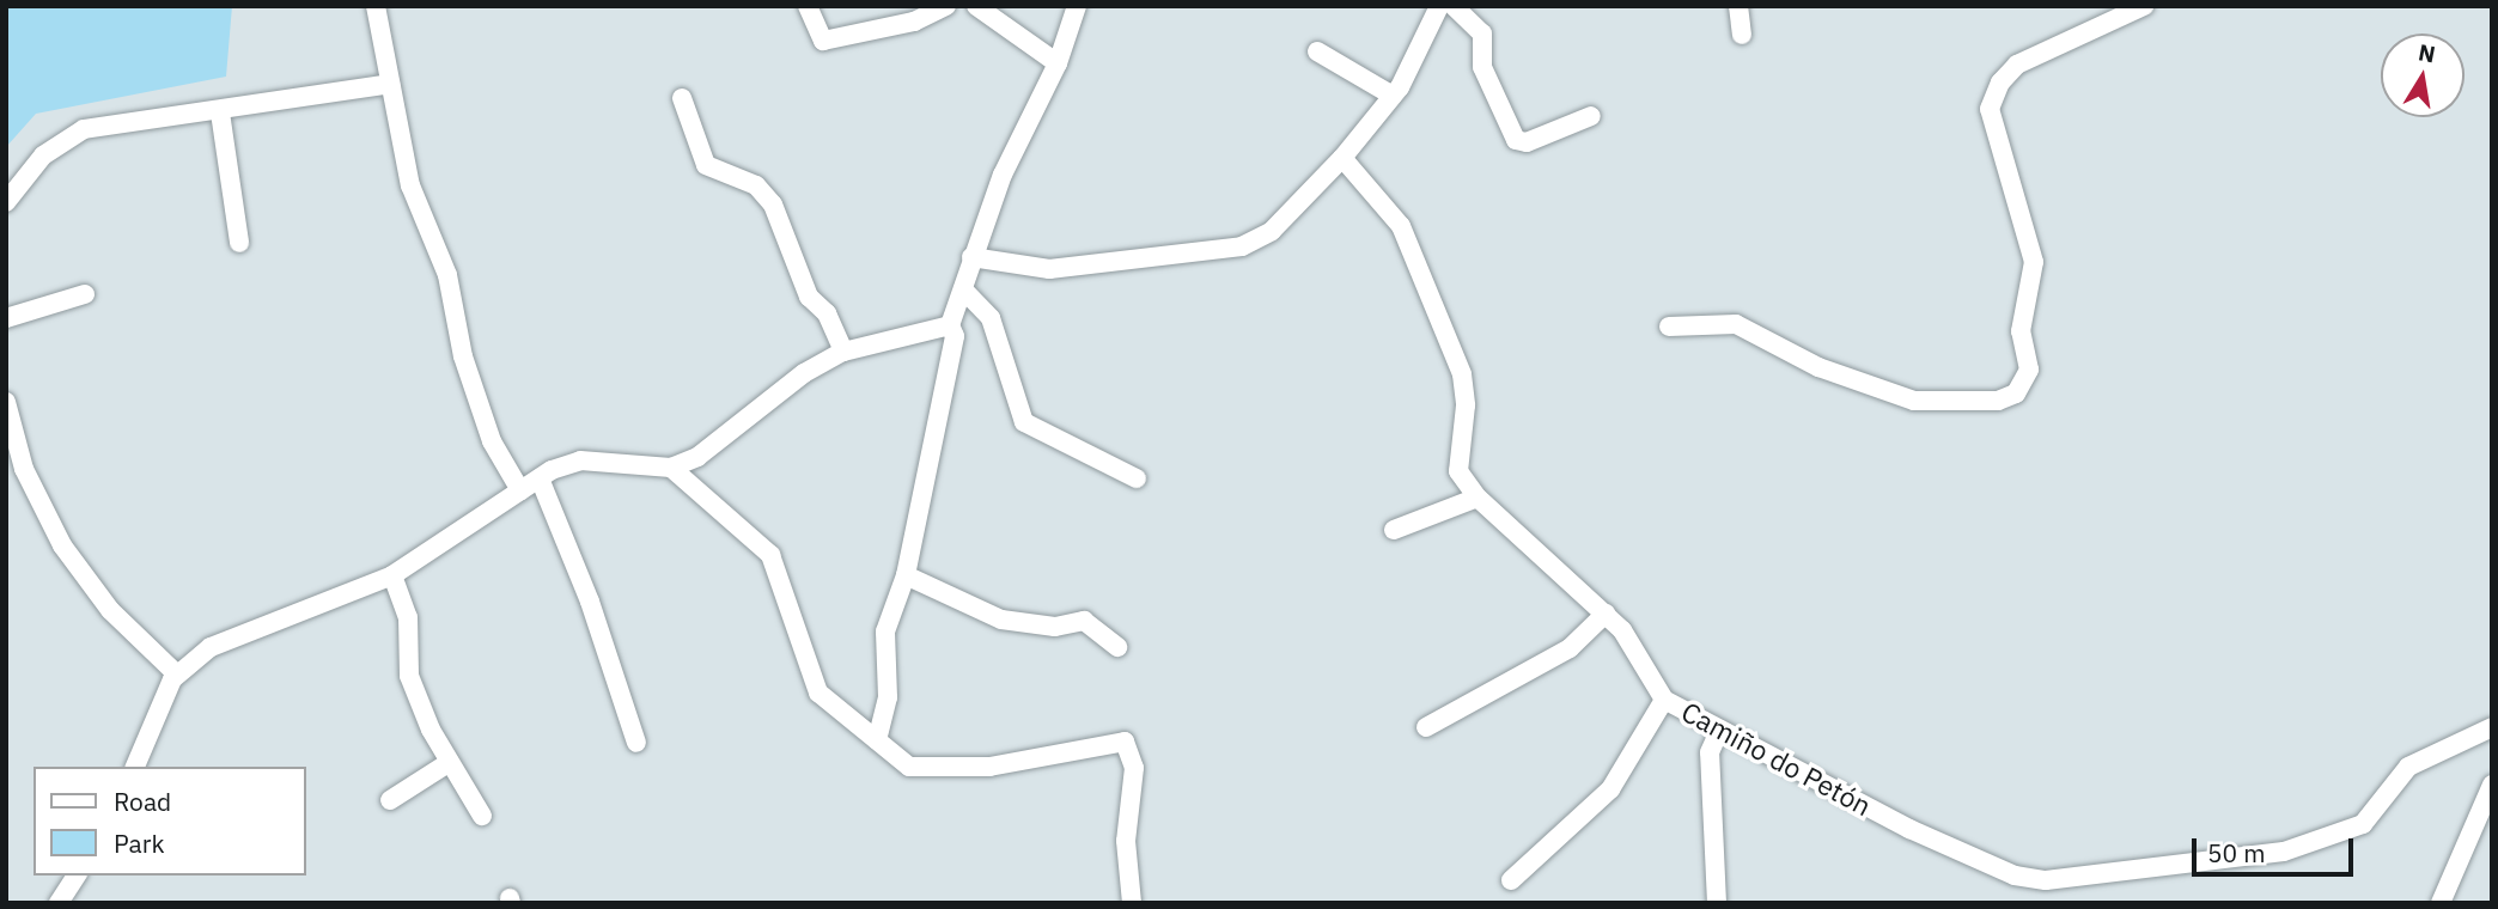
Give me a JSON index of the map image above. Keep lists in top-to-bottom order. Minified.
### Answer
{"streets":{"street":["Camiño do Petón"]},"legend":["Road","Park"],"scale_bar":"50 m","north":"top"}
